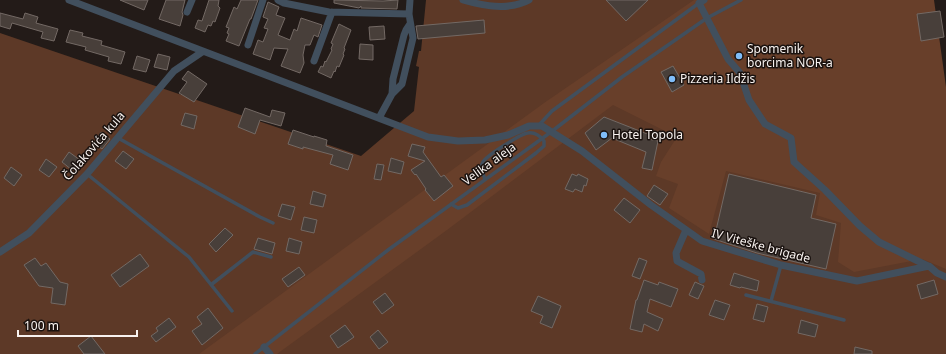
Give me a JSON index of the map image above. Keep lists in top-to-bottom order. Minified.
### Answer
{"streets":{"street":["Čolakovića kula","IV Viteške brigade"],"lane":["Velika aleja"]},"crossings":[["Velika aleja","IV Viteške brigade"]],"places":["Spomenik borcima NOR-a","Pizzeria Ildžis","Hotel Topola"],"scale_bar":"100 m"}
